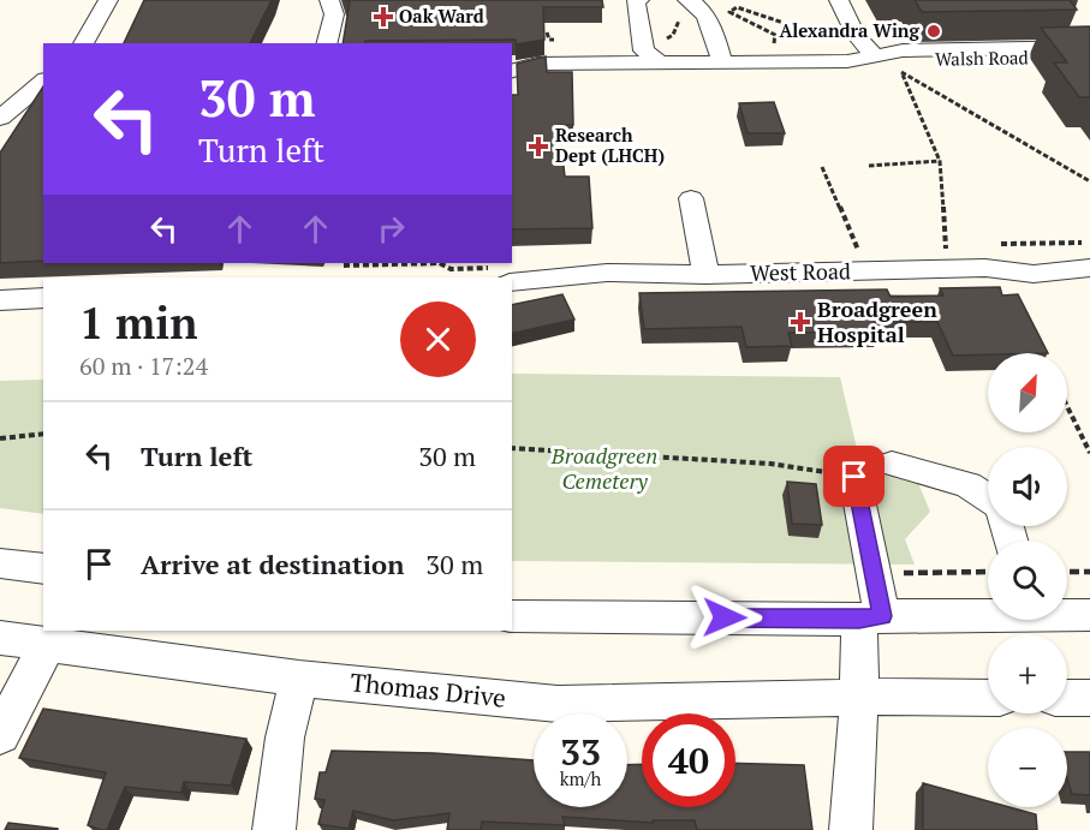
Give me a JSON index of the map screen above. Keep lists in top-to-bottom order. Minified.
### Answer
{"streets":{"street":["Walsh Road","West Road","Thomas Drive"]},"parks":["Broadgreen Cemetery"],"places":{"health":["Oak Ward","Research Dept (LHCH)","Broadgreen Hospital"],"other":["Alexandra Wing"]},"north":"top right","page":{"turn":["30 m","Turn left"],"heading":["1 min","60 m · 17:24"],"map_buttons":["+","−"],"list":[{"name":"Turn left","value":"30 m"},{"name":"Arrive at destination","value":"30 m"}],"speed":"33 km/h","limit":"40"}}
